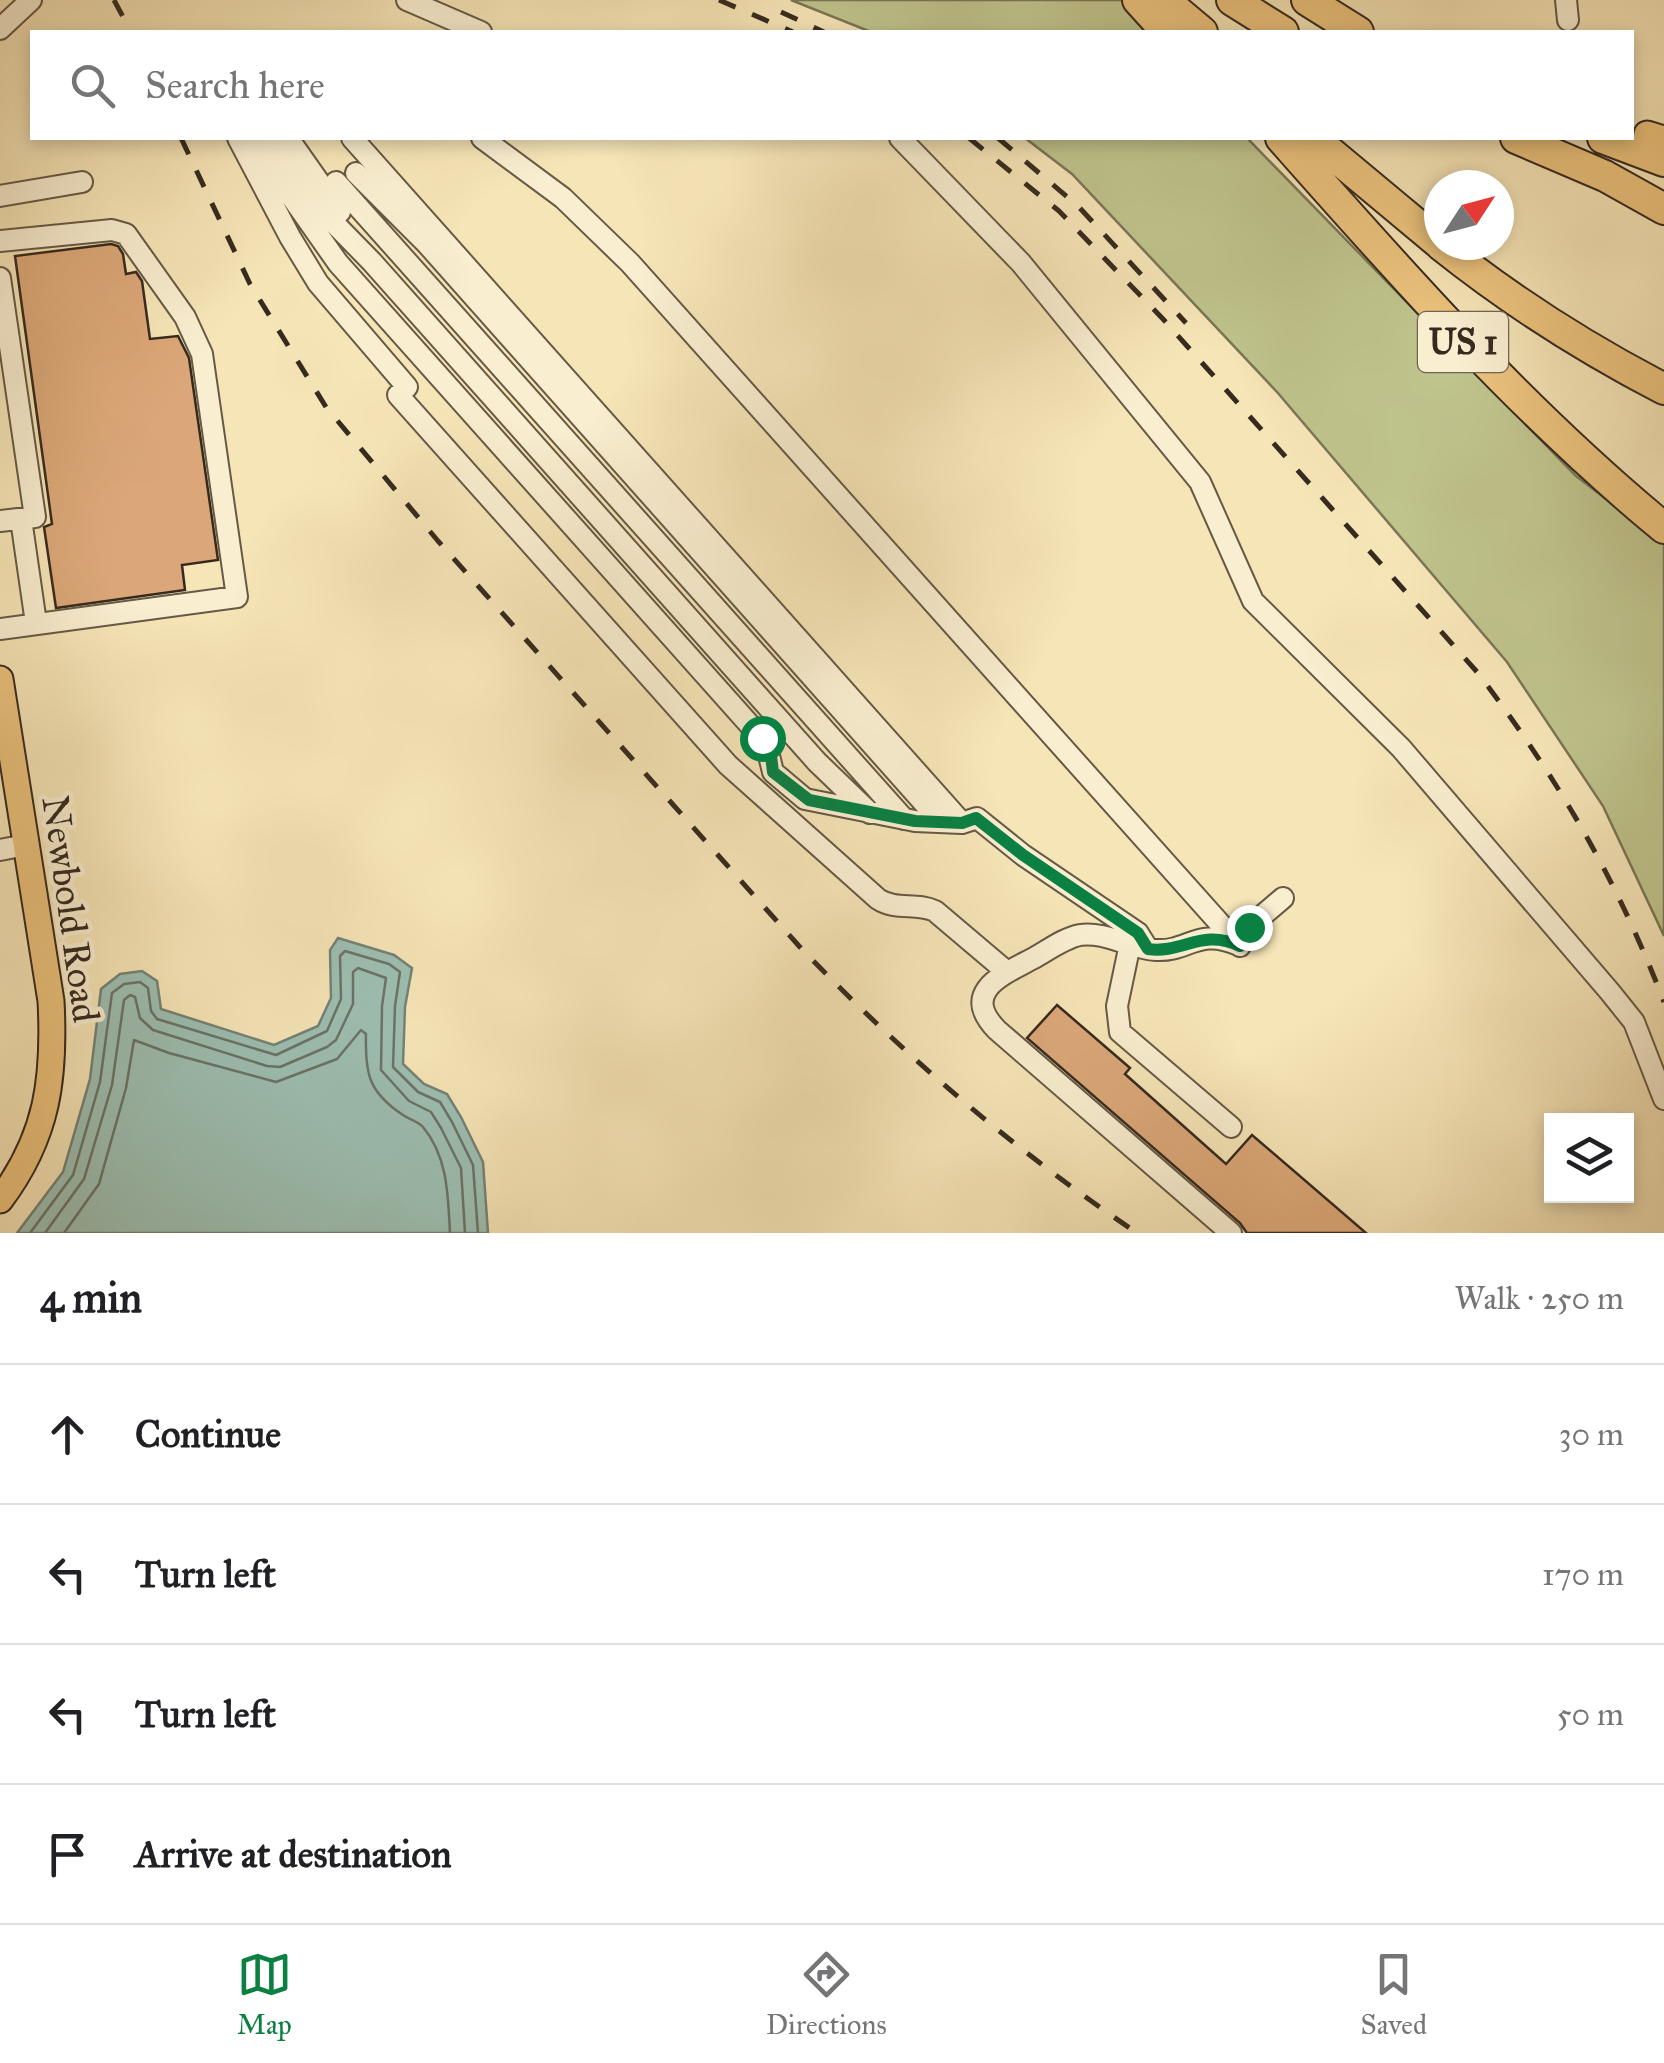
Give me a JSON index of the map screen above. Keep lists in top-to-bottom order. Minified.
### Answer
{"streets":{"highway":["US 1"],"main road":["Newbold Road"]},"north":"top right","page":{"search":"Search here","heading":["4 min","Walk · 250 m"],"list":[["Continue","30 m"],["Turn left","170 m"],["Turn left","50 m"],"Arrive at destination"],"nav":["Map","Directions","Saved"]}}
